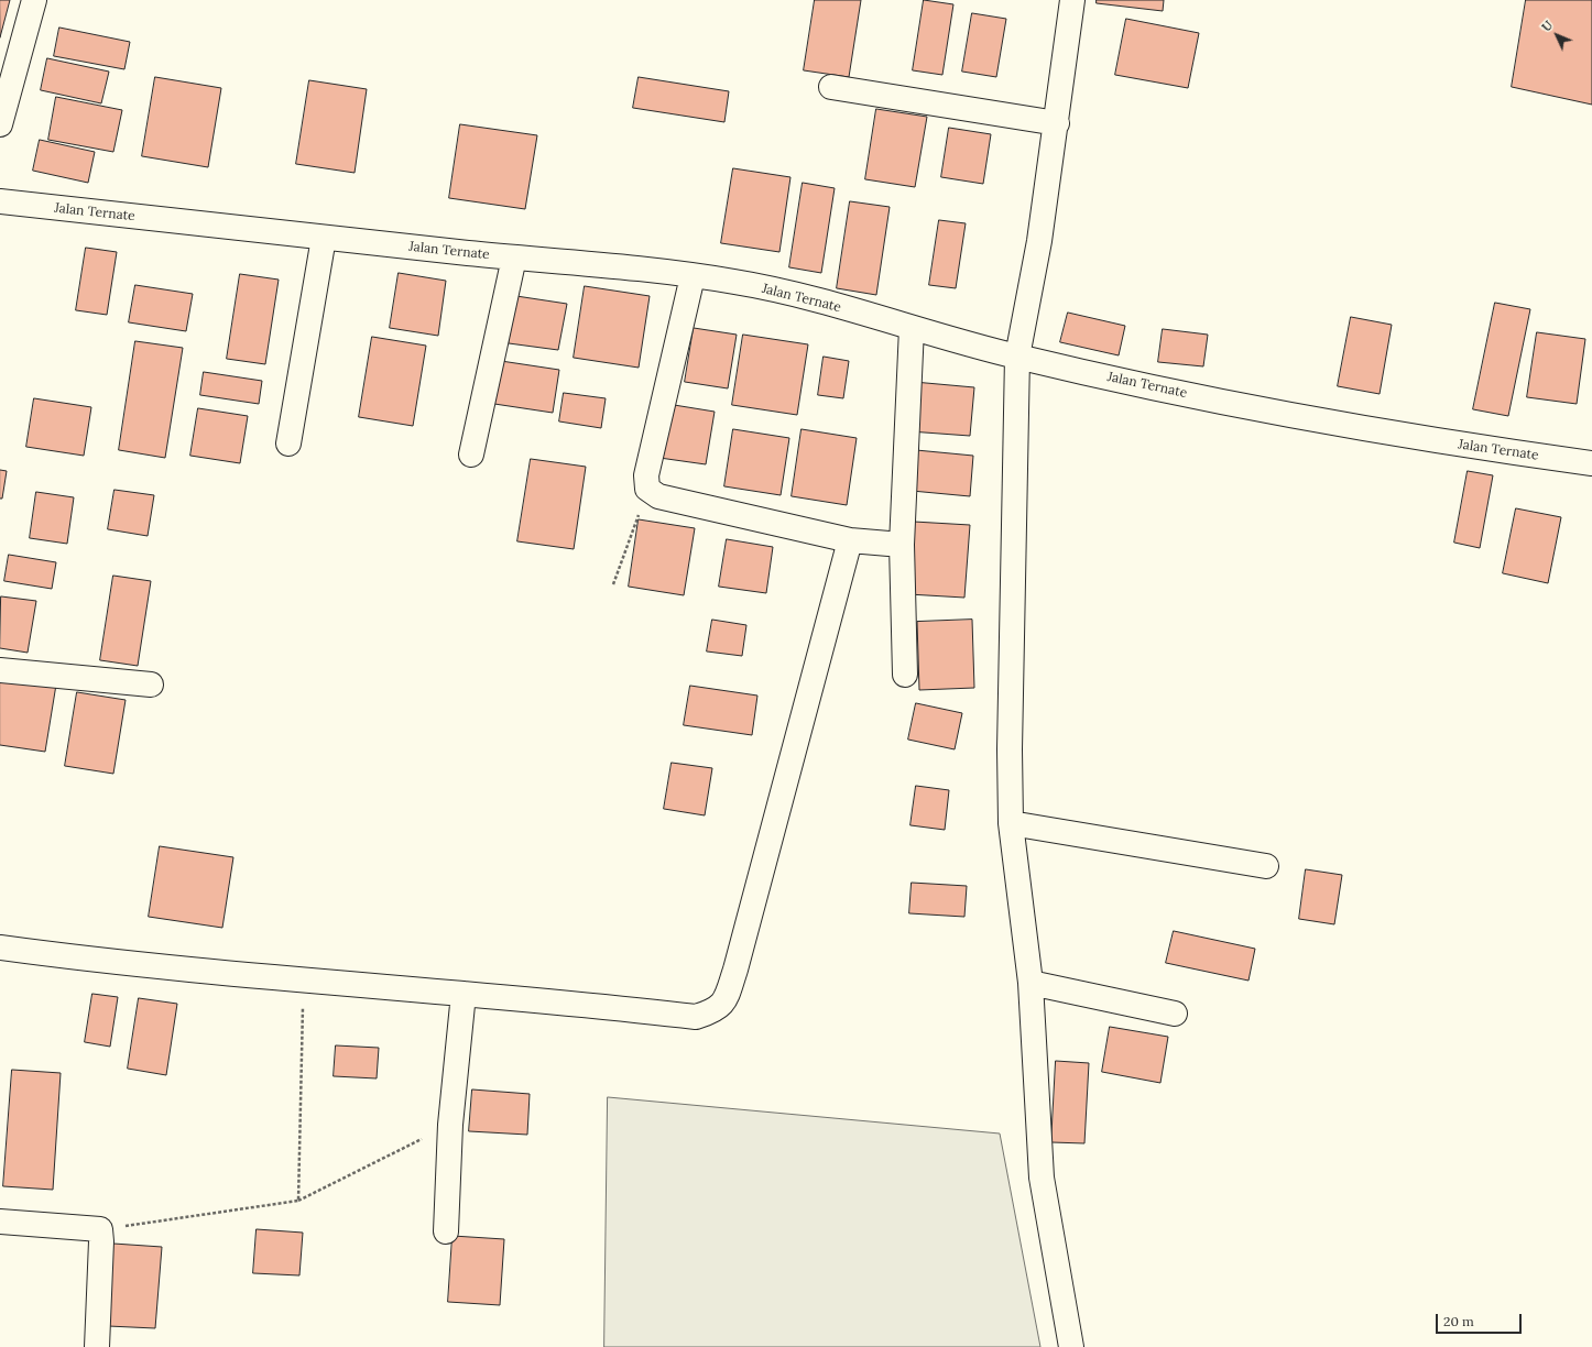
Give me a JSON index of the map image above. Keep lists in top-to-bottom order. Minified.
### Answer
{"streets":{"street":["Jalan Ternate"]},"scale_bar":"20 m","north":"top left"}
